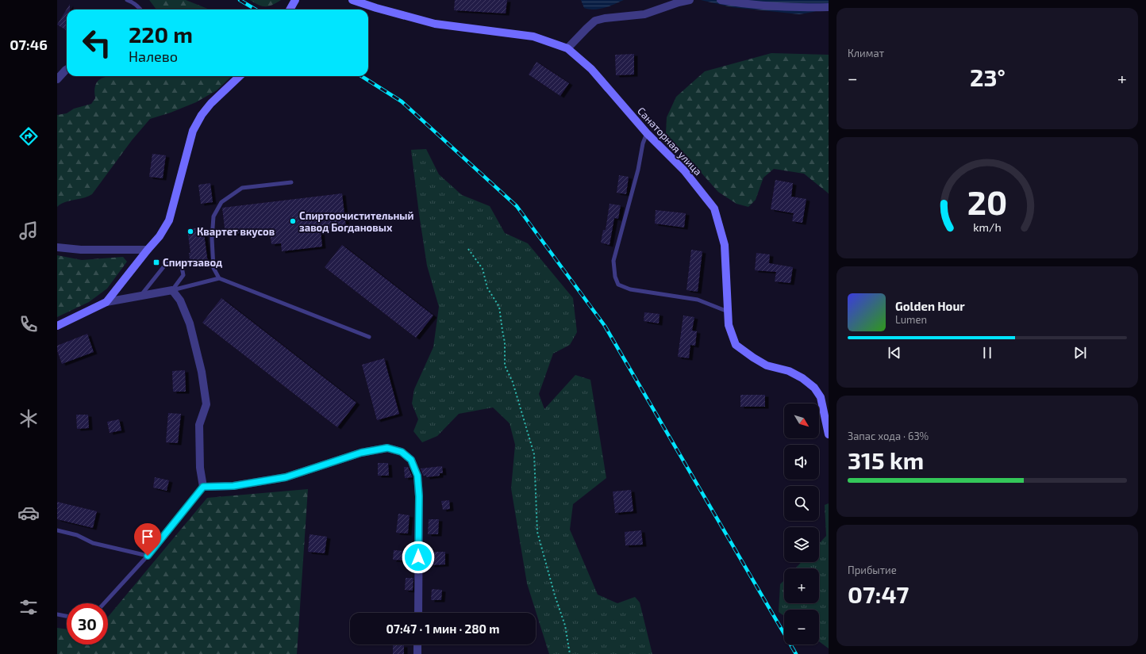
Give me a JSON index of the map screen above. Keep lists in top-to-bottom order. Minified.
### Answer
{"streets":{"main road":["Санаторная улица"]},"places":{"other":["Спиртоочистительный завод Богдановых","Квартет вкусов"],"transit":["Спиртзавод"]},"north":"bottom right","page":{"tabs":"07:46","tile":["Климат",["Запас хода · 63%","315 km"],["Прибытие","07:47"]],"turn":["220 m","Налево"],"heat":["−","23°","+"],"song":["Golden Hour","Lumen"],"map_buttons":["+","−"],"limit":"30","trip":"07:47 · 1 мин · 280 m","gauge":["20","km/h"]}}
